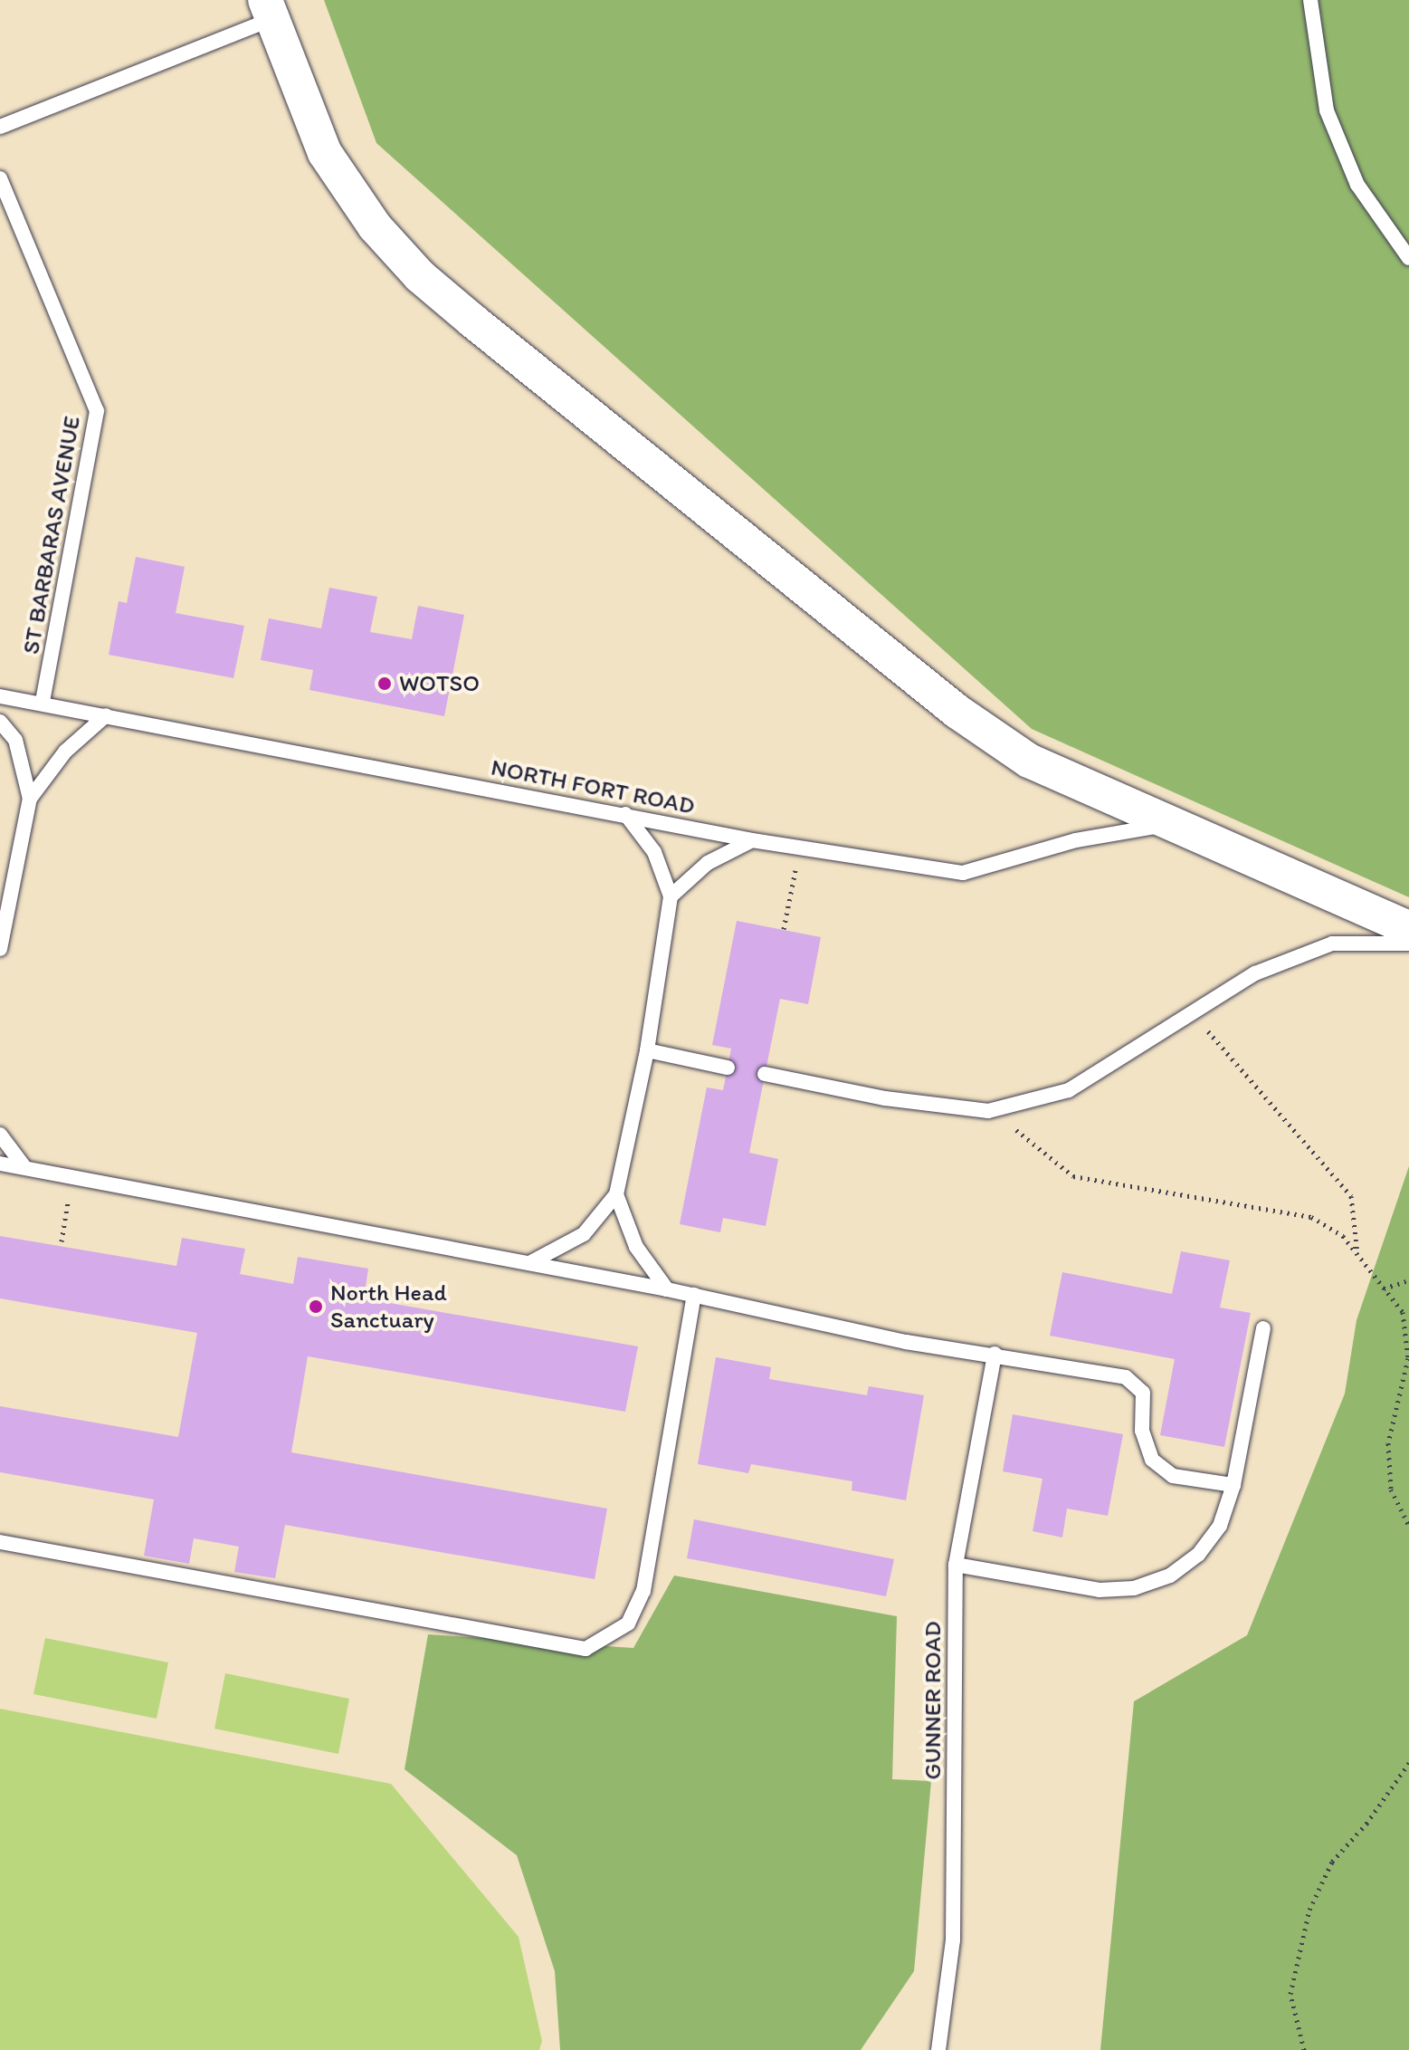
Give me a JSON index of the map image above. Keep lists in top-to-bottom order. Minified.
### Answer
{"streets":{"lane":["ST BARBARAS AVENUE","NORTH FORT ROAD","GUNNER ROAD"]},"crossings":[["ST BARBARAS AVENUE","NORTH FORT ROAD"]],"places":["WOTSO","North Head Sanctuary"]}
